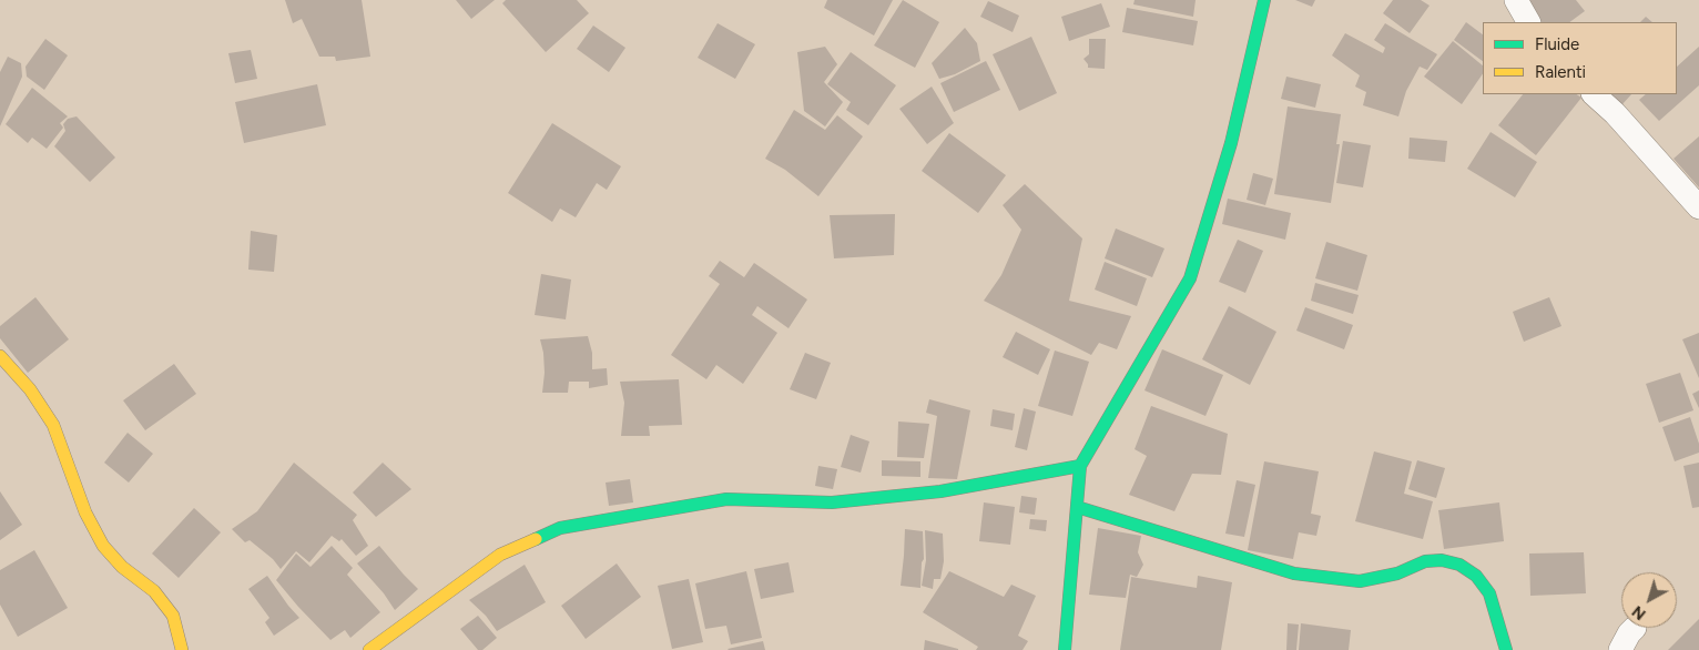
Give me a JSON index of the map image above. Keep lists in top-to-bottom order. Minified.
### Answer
{"legend":["Fluide","Ralenti"],"north":"bottom left"}
